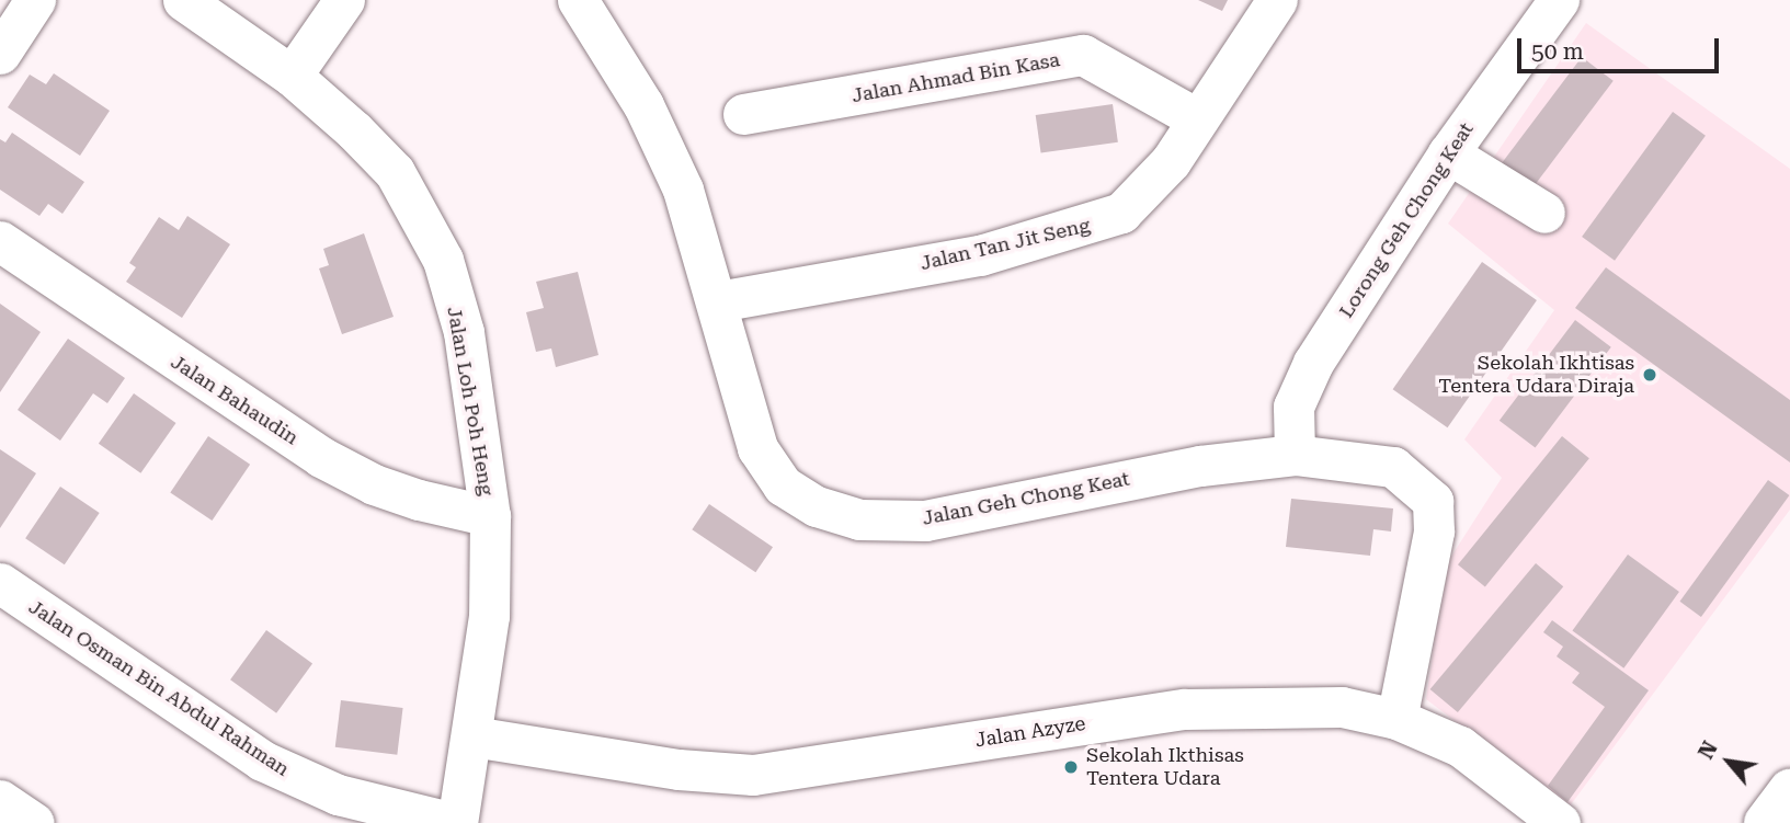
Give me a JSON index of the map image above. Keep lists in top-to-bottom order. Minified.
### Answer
{"streets":{"street":["Jalan Ahmad Bin Kasa","Lorong Geh Chong Keat","Jalan Tan Jit Seng","Jalan Bahaudin","Jalan Loh Poh Heng","Jalan Geh Chong Keat","Jalan Osman Bin Abdul Rahman","Jalan Azyze"]},"crossings":[["Jalan Ahmad Bin Kasa","Jalan Tan Jit Seng"],["Lorong Geh Chong Keat","Jalan Geh Chong Keat"],["Jalan Tan Jit Seng","Jalan Geh Chong Keat"],["Jalan Bahaudin","Jalan Loh Poh Heng"],["Jalan Loh Poh Heng","Jalan Osman Bin Abdul Rahman"],["Jalan Loh Poh Heng","Jalan Azyze"],["Jalan Geh Chong Keat","Jalan Azyze"]],"places":["Sekolah Ikhtisas Tentera Udara Diraja","Sekolah Ikthisas Tentera Udara"],"scale_bar":"50 m","north":"top left"}
